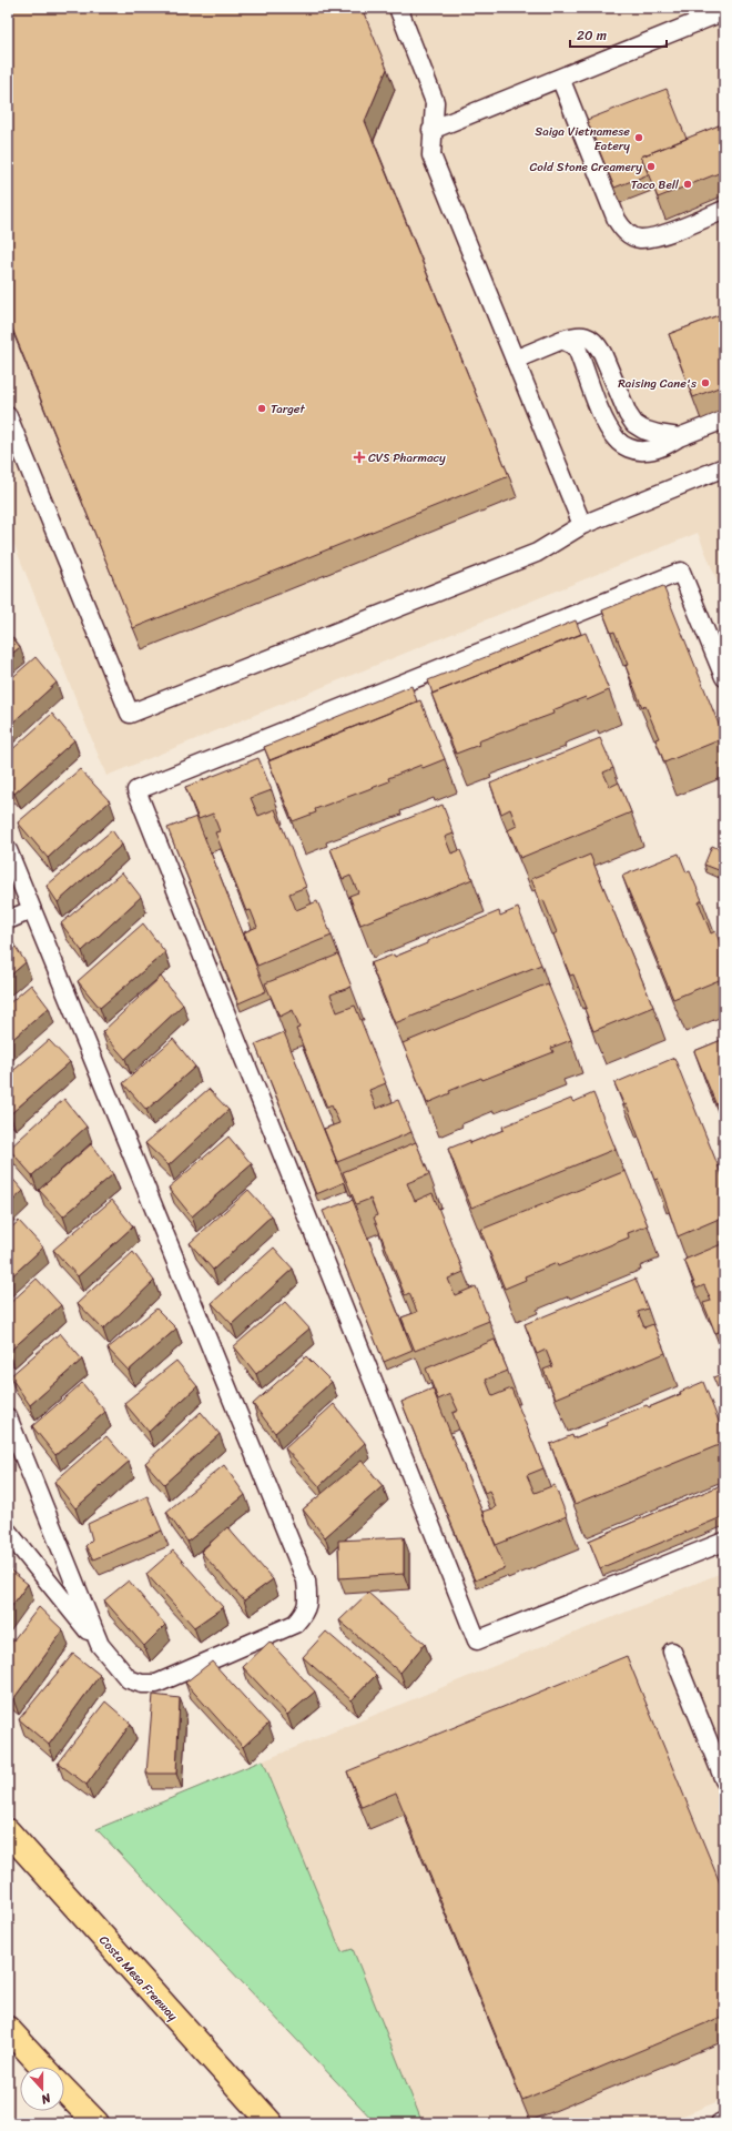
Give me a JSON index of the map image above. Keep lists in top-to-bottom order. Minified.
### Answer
{"streets":{"highway":["Costa Mesa Freeway"]},"places":{"other":["Saiga Vietnamese Eatery","Cold Stone Creamery","Taco Bell","Raising Cane's","Target"],"health":["CVS Pharmacy"]},"scale_bar":"20 m","north":"bottom"}
